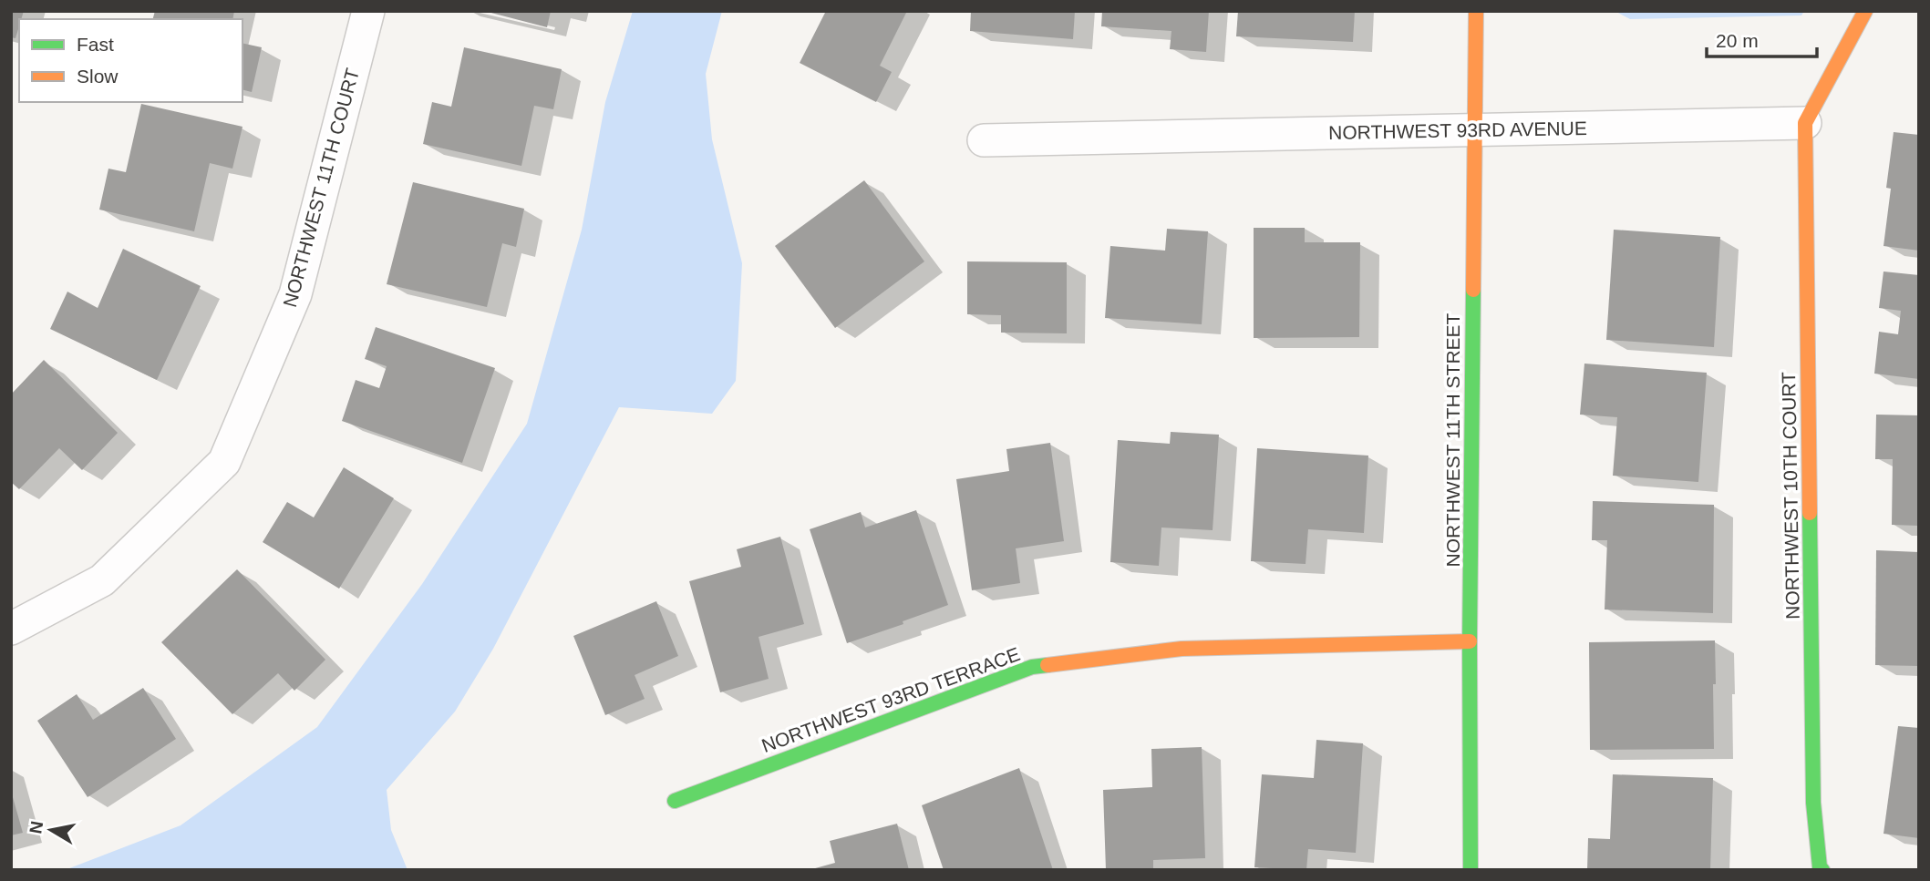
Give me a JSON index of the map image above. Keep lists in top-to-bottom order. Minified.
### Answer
{"streets":{"street":["NORTHWEST 93RD AVENUE","NORTHWEST 11TH COURT","NORTHWEST 11TH STREET","NORTHWEST 10TH COURT","NORTHWEST 93RD TERRACE"]},"crossings":[["NORTHWEST 93RD AVENUE","NORTHWEST 11TH STREET"],["NORTHWEST 93RD AVENUE","NORTHWEST 10TH COURT"],["NORTHWEST 11TH STREET","NORTHWEST 93RD TERRACE"]],"legend":["Fast","Slow"],"scale_bar":"20 m","north":"left"}
